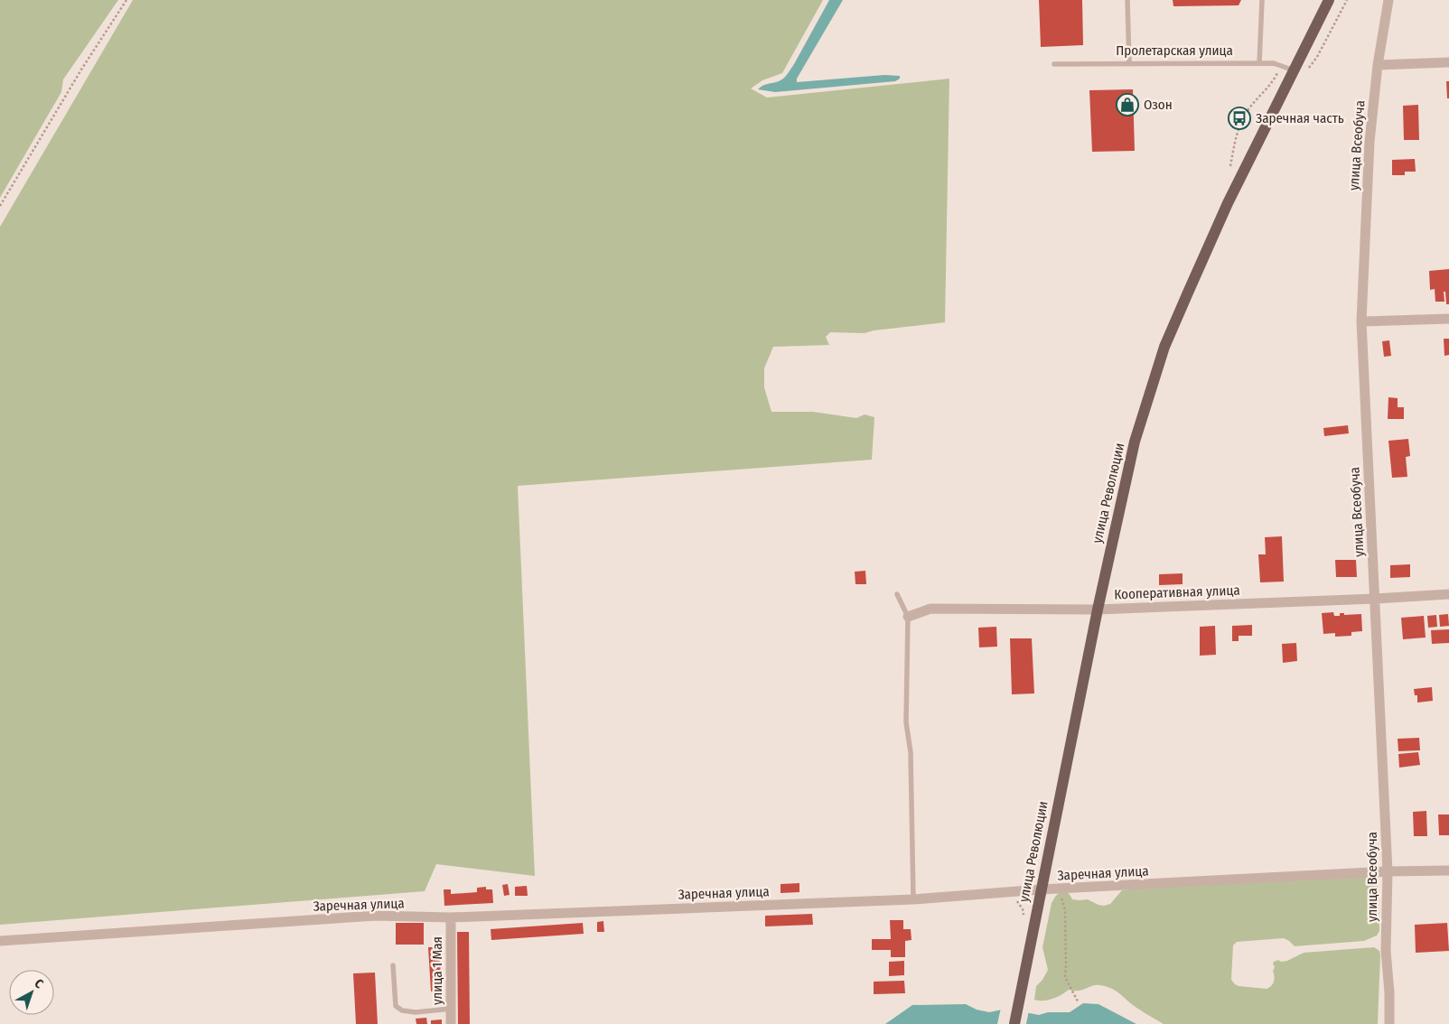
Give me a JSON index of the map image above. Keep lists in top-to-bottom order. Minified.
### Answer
{"streets":{"main road":["улица Революции"],"street":["улица Всеобуча","Кооперативная улица","Заречная улица","улица 1 Мая"],"lane":["Пролетарская улица"]},"crossings":[["Пролетарская улица","улица Революции"],["улица Всеобуча","Кооперативная улица"],["улица Всеобуча","Заречная улица"],["улица Революции","Кооперативная улица"],["улица Революции","Заречная улица"],["Заречная улица","улица 1 Мая"]],"places":{"shop":["Озон"],"bus stop":["Заречная часть"]},"north":"top right"}
